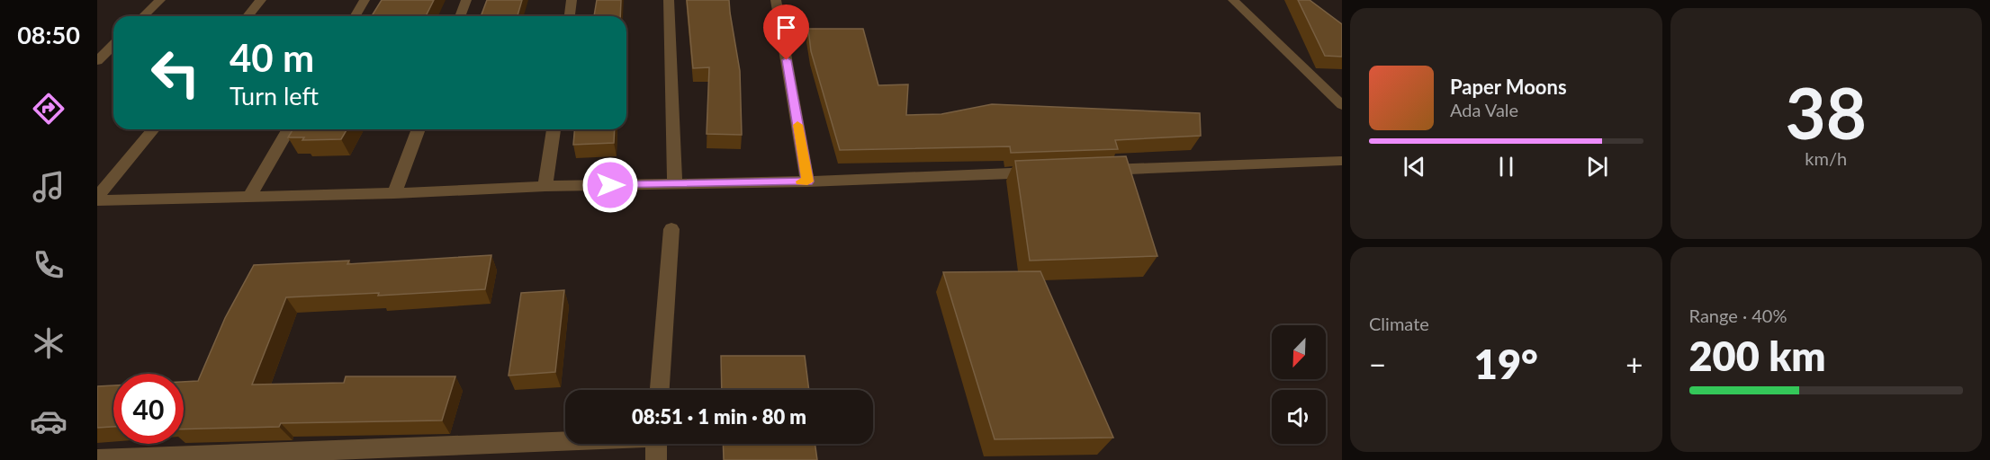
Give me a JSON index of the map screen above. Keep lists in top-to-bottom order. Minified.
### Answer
{"north":"bottom left","page":{"tabs":"08:50","tile":[["38","km/h"],"Climate",["Range · 40%","200 km"]],"turn":["40 m","Turn left"],"song":["Paper Moons","Ada Vale"],"heat":["−","19°","+"],"limit":"40","trip":"08:51 · 1 min · 80 m"}}
